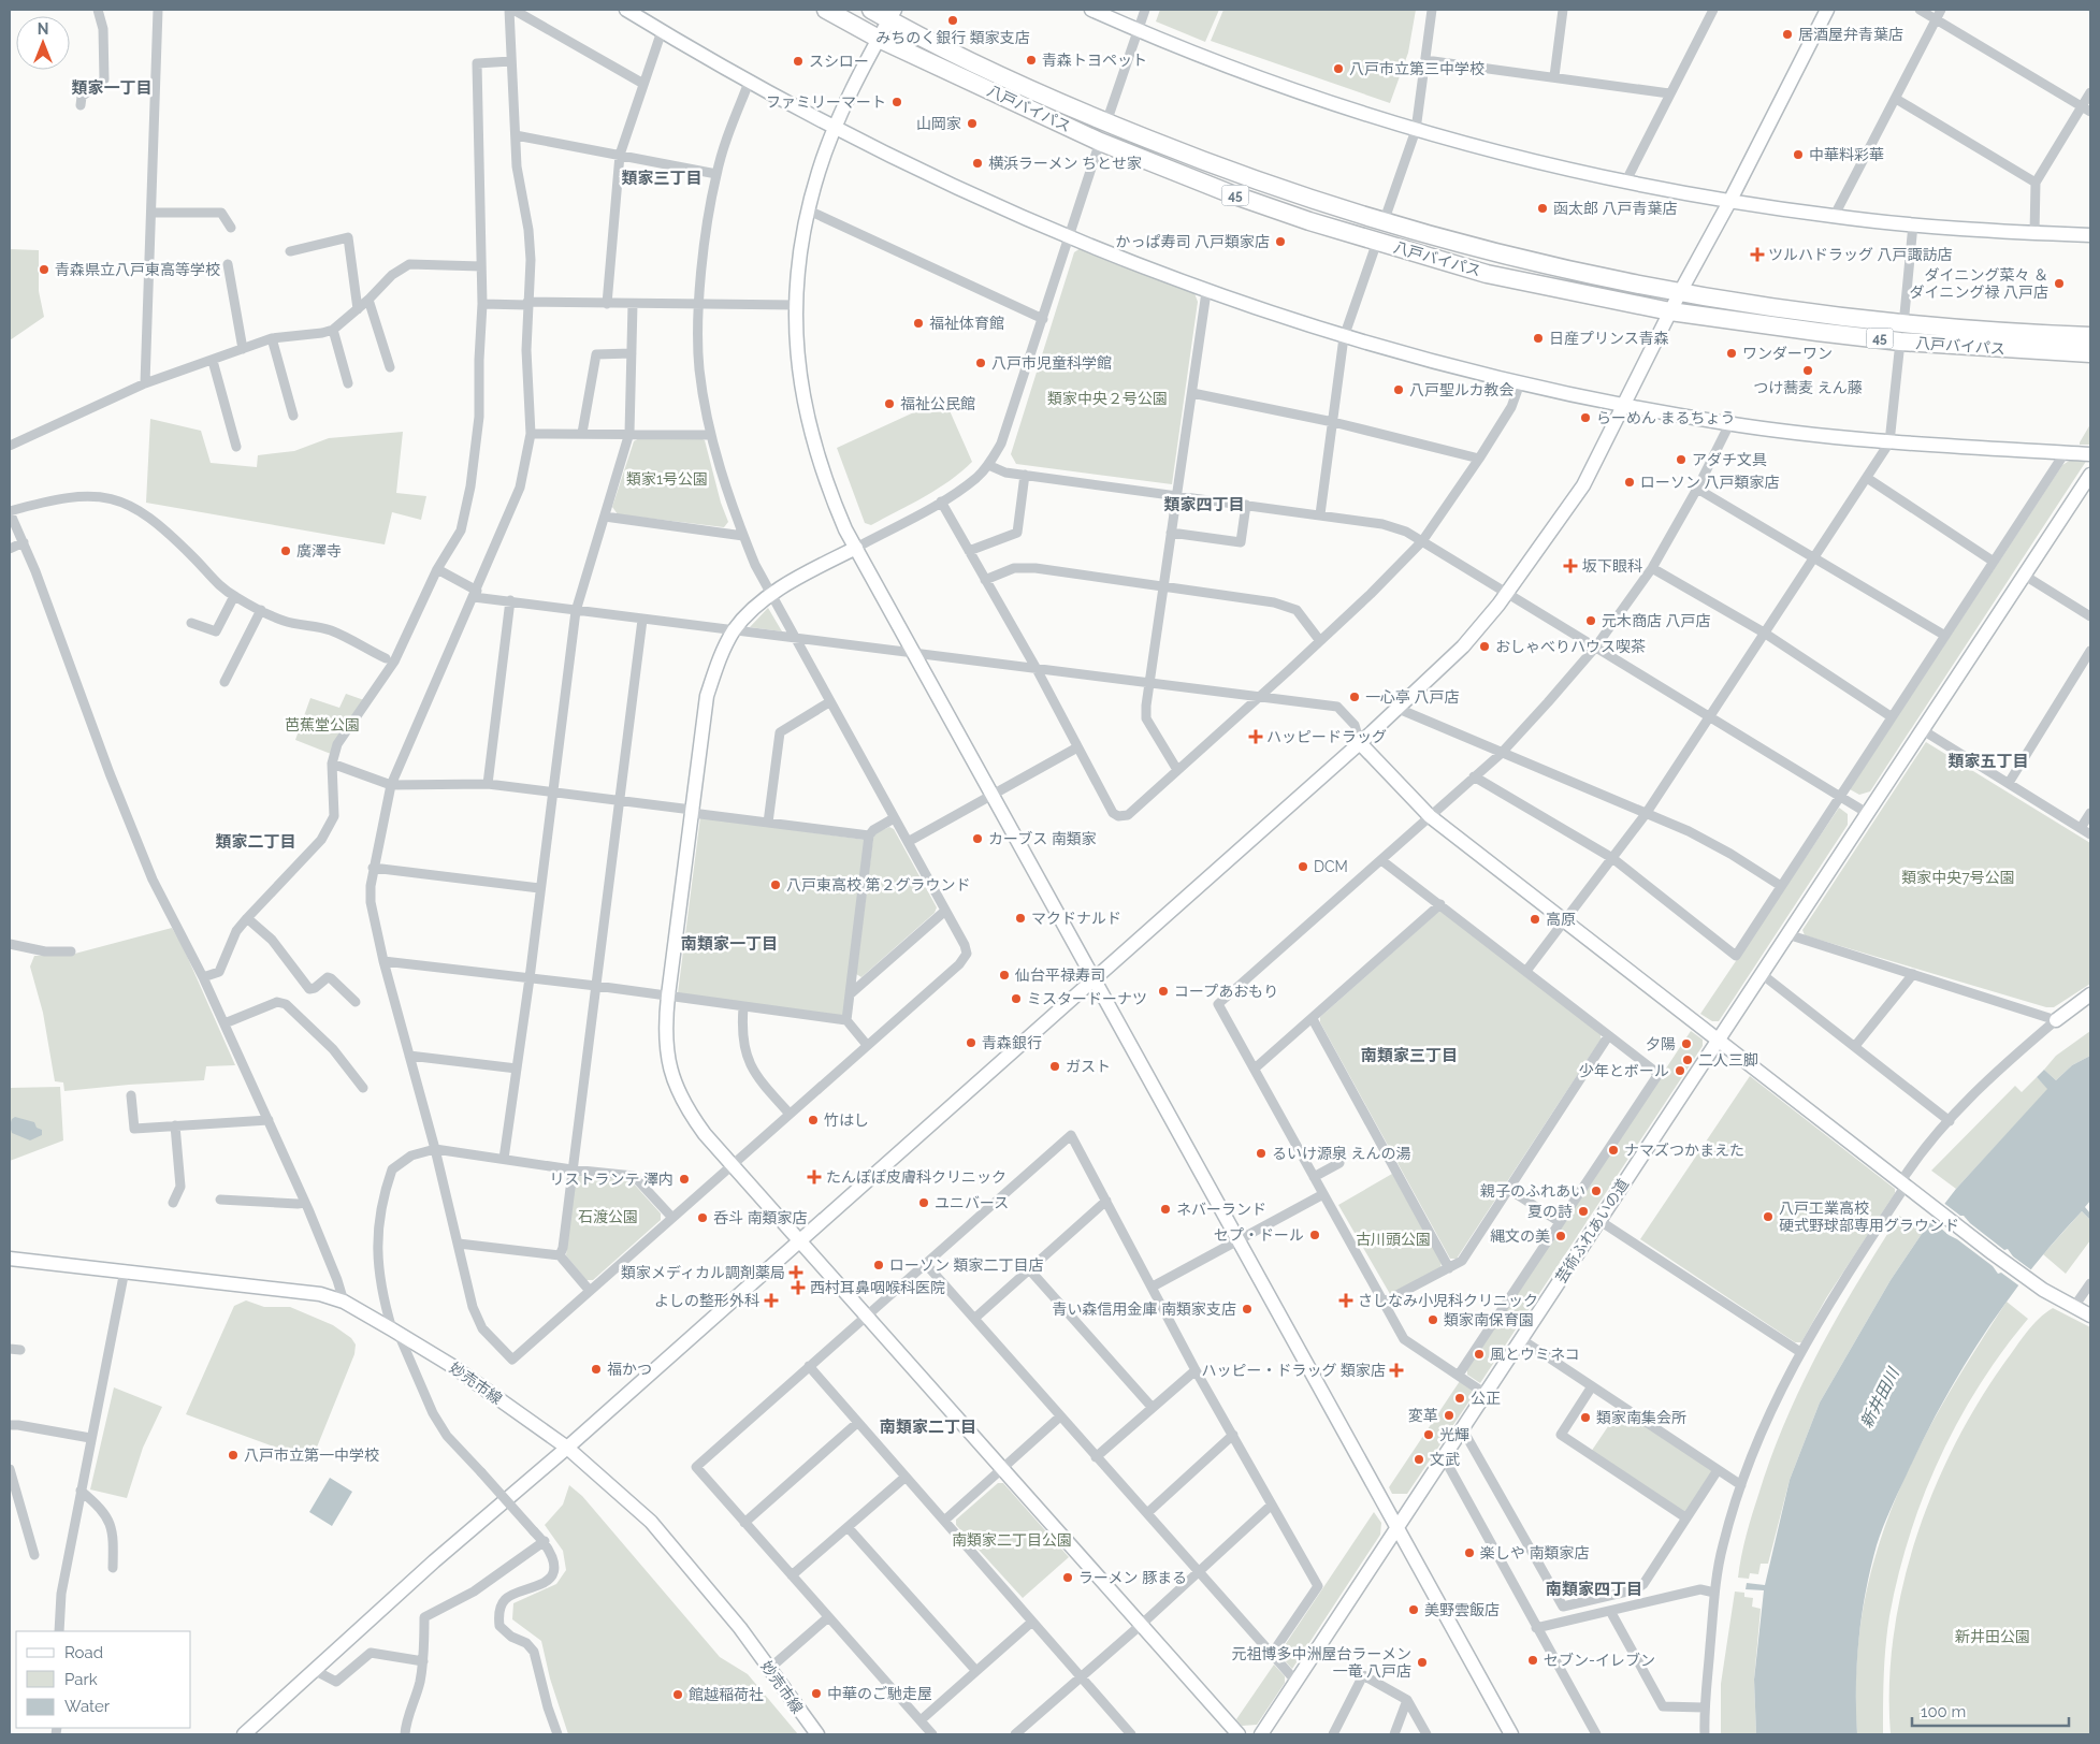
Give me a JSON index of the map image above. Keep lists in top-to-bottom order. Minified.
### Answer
{"streets":{"highway":["八戸バイパス","45"],"street":["芸術ふれあいの道","妙売市線"]},"districts":["類家一丁目","類家三丁目","類家四丁目","類家五丁目","類家二丁目","南類家一丁目","南類家三丁目","南類家二丁目","南類家四丁目"],"water":["新井田川"],"parks":["類家中央２号公園","類家1号公園","芭蕉堂公園","類家中央7号公園","石渡公園","古川頭公園","南類家二丁目公園","新井田公園"],"places":{"other":["みちのく銀行 類家支店","居酒屋弁青葉店","青森トヨペット","スシロー","八戸市立第三中学校","ファミリーマート","山岡家","中華料彩華","横浜ラーメン ちとせ家","函太郎 八戸青葉店","かっぱ寿司 八戸類家店","青森県立八戸東高等学校","ダイニング菜々 ＆ ダイニング禄 八戸店","福祉体育館","日産プリンス青森","ワンダーワン","八戸市児童科学館","つけ蕎麦 えん藤","八戸聖ルカ教会","福祉公民館","らーめん まるちょう","アダチ文具","ローソン 八戸類家店","廣澤寺","元木商店 八戸店","おしゃべりハウス喫茶","一心亭 八戸店","カーブス 南類家","DCM","八戸東高校 第２グラウンド","マクドナルド","高原","仙台平禄寿司","コープあおもり","ミスタードーナツ","青森銀行","夕陽","二人三脚","ガスト","少年とボール","竹はし","ナマズつかまえた","るいけ源泉 えんの湯","リストランテ 澤内","親子のふれあい","ユニバース","ネバーランド","夏の詩","八戸工業高校 硬式野球部専用グラウンド","呑斗 南類家店","セプ・ドール","縄文の美","ローソン 類家二丁目店","青い森信用金庫 南類家支店","類家南保育園","風とウミネコ","福かつ","公正","変革","類家南集会所","光輝","八戸市立第一中学校","文武","楽しや 南類家店","ラーメン 豚まる","美野雲飯店","セブン-イレブン","元祖博多中洲屋台ラーメン 一竜 八戸店","中華のご馳走屋","館越稲荷社"],"health":["ツルハドラッグ 八戸諏訪店","坂下眼科","ハッピードラッグ","たんぽぽ皮膚科クリニック","類家メディカル調剤薬局","西村耳鼻咽喉科医院","よしの整形外科","さしなみ小児科クリニック","ハッピー・ドラッグ 類家店"]},"legend":["Road","Park","Water"],"scale_bar":"100 m","north":"top"}
